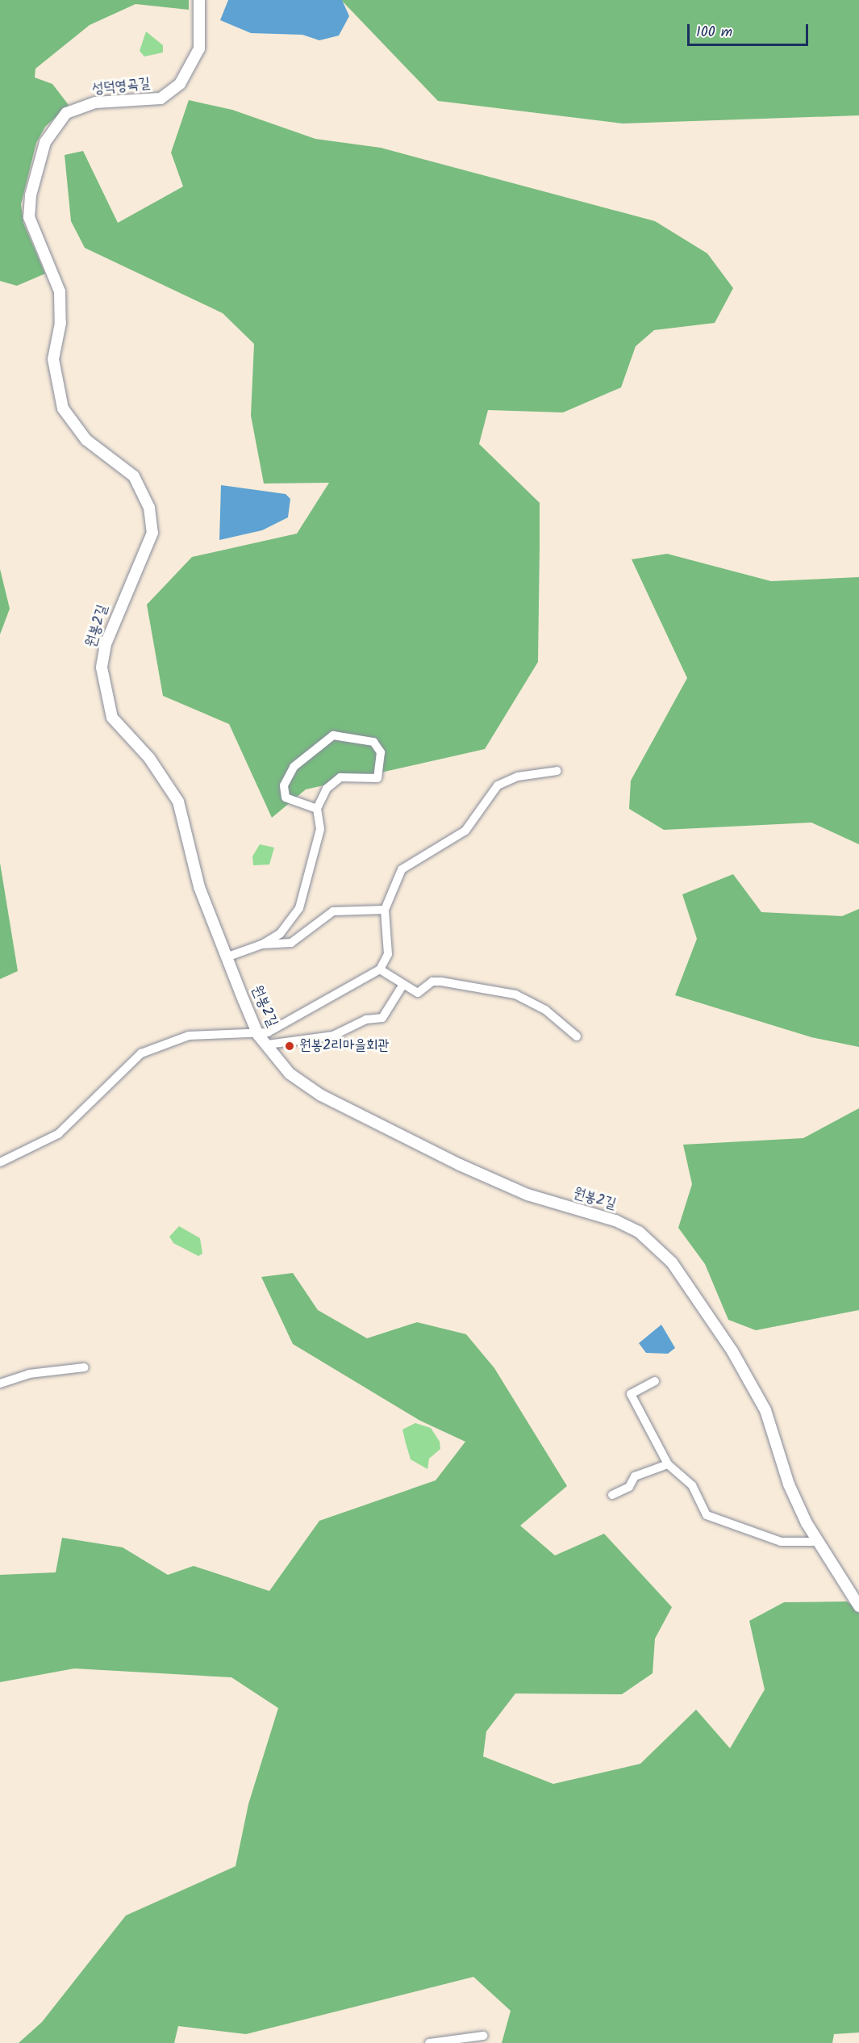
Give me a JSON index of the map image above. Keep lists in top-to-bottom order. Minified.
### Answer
{"streets":{"main road":["성덕영곡길","원봉2길"]},"crossings":[["성덕영곡길","원봉2길"]],"places":["원봉2리마을회관"],"scale_bar":"100 m"}
